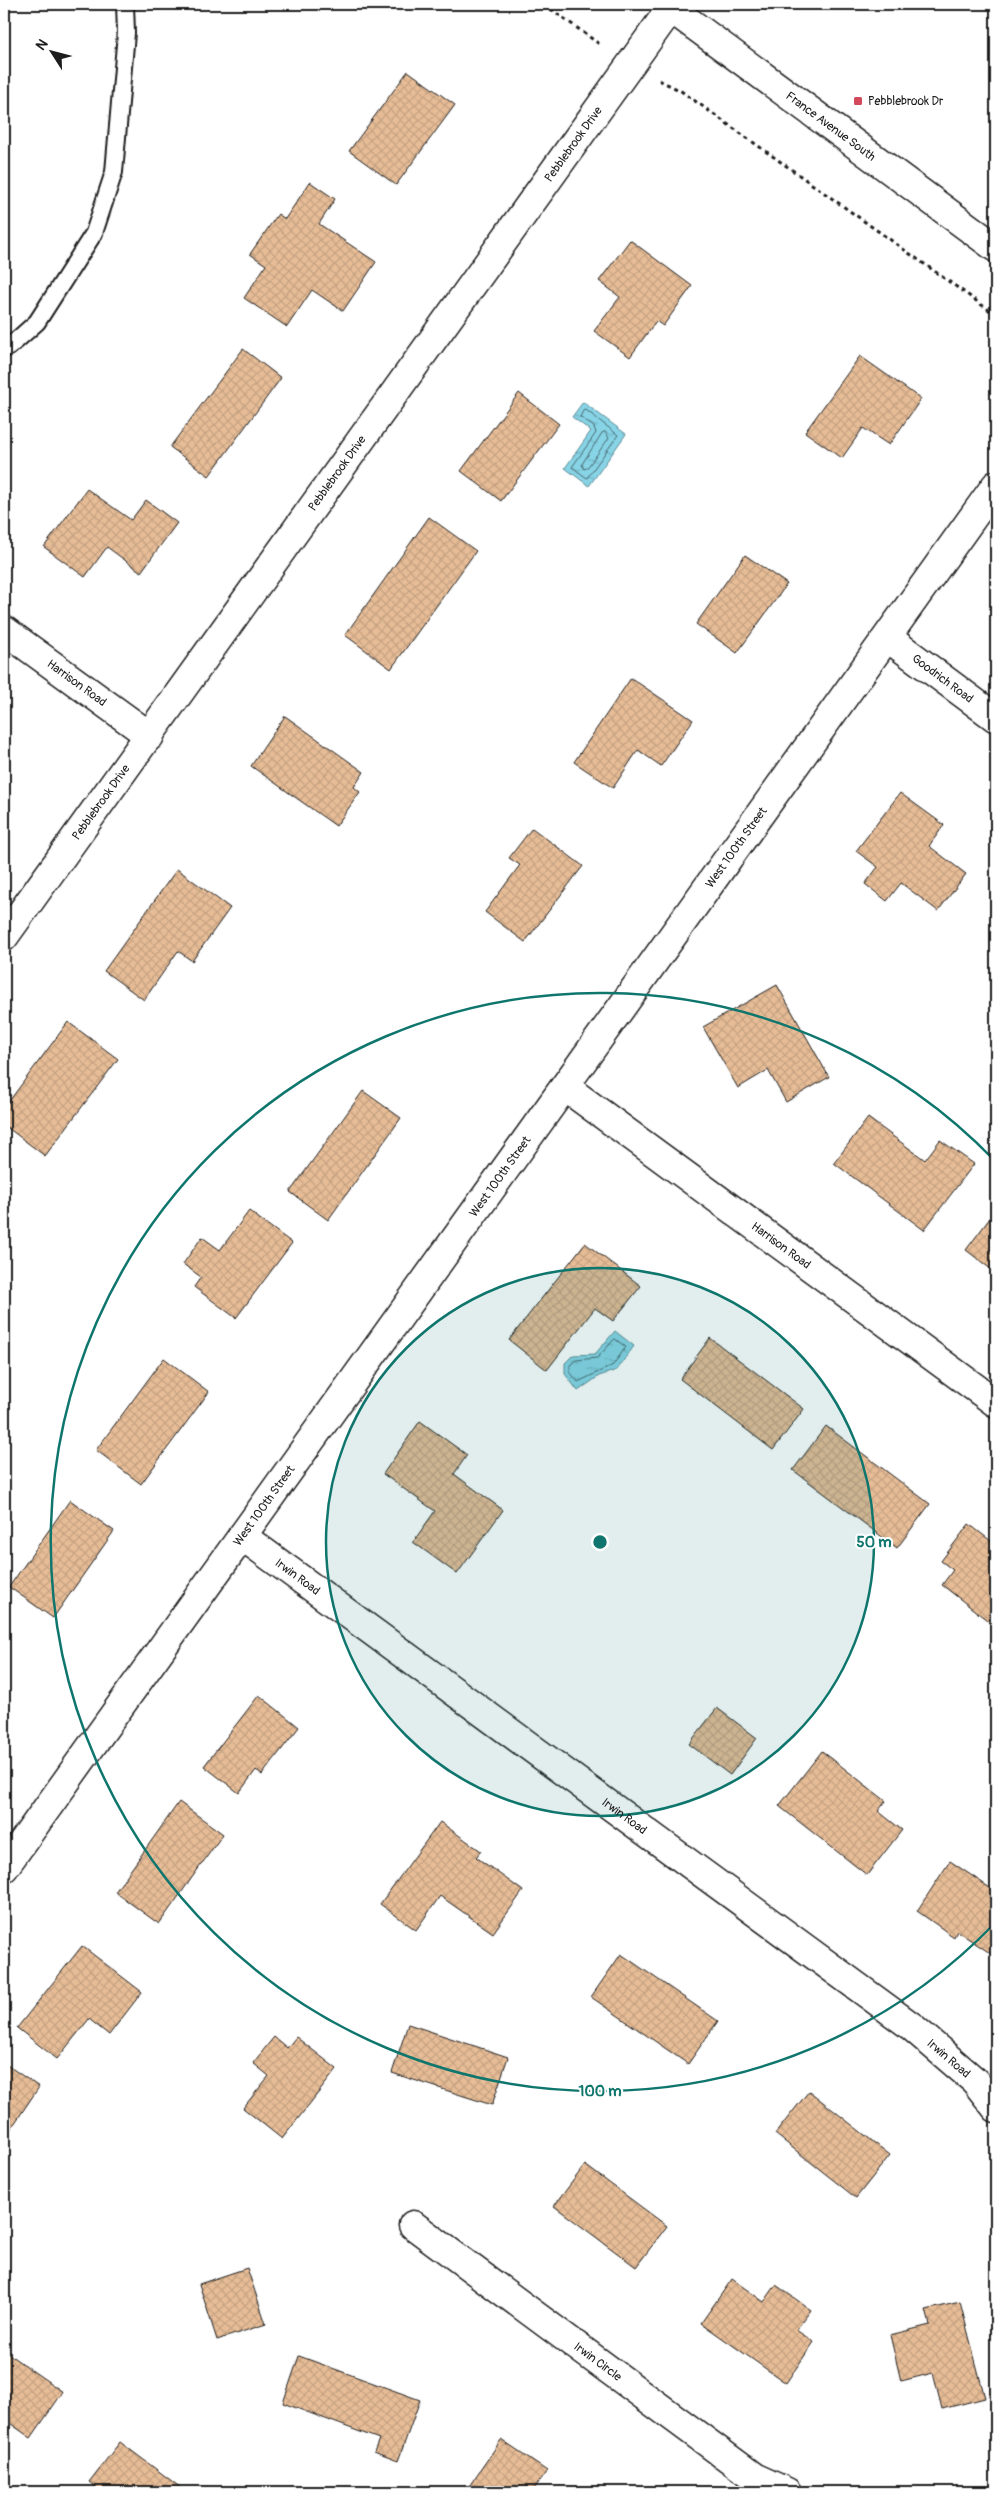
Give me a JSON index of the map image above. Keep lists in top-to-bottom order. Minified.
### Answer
{"streets":{"street":["France Avenue South","Pebblebrook Drive","Goodrich Road","Harrison Road","West 100th Street","Irwin Road","Irwin Circle"]},"crossings":[["France Avenue South","Pebblebrook Drive"],["Pebblebrook Drive","Harrison Road"],["Goodrich Road","West 100th Street"],["Harrison Road","West 100th Street"],["West 100th Street","Irwin Road"]],"places":{"transit":["Pebblebrook Dr"]},"north":"top left","rings":["50 m","100 m"]}
